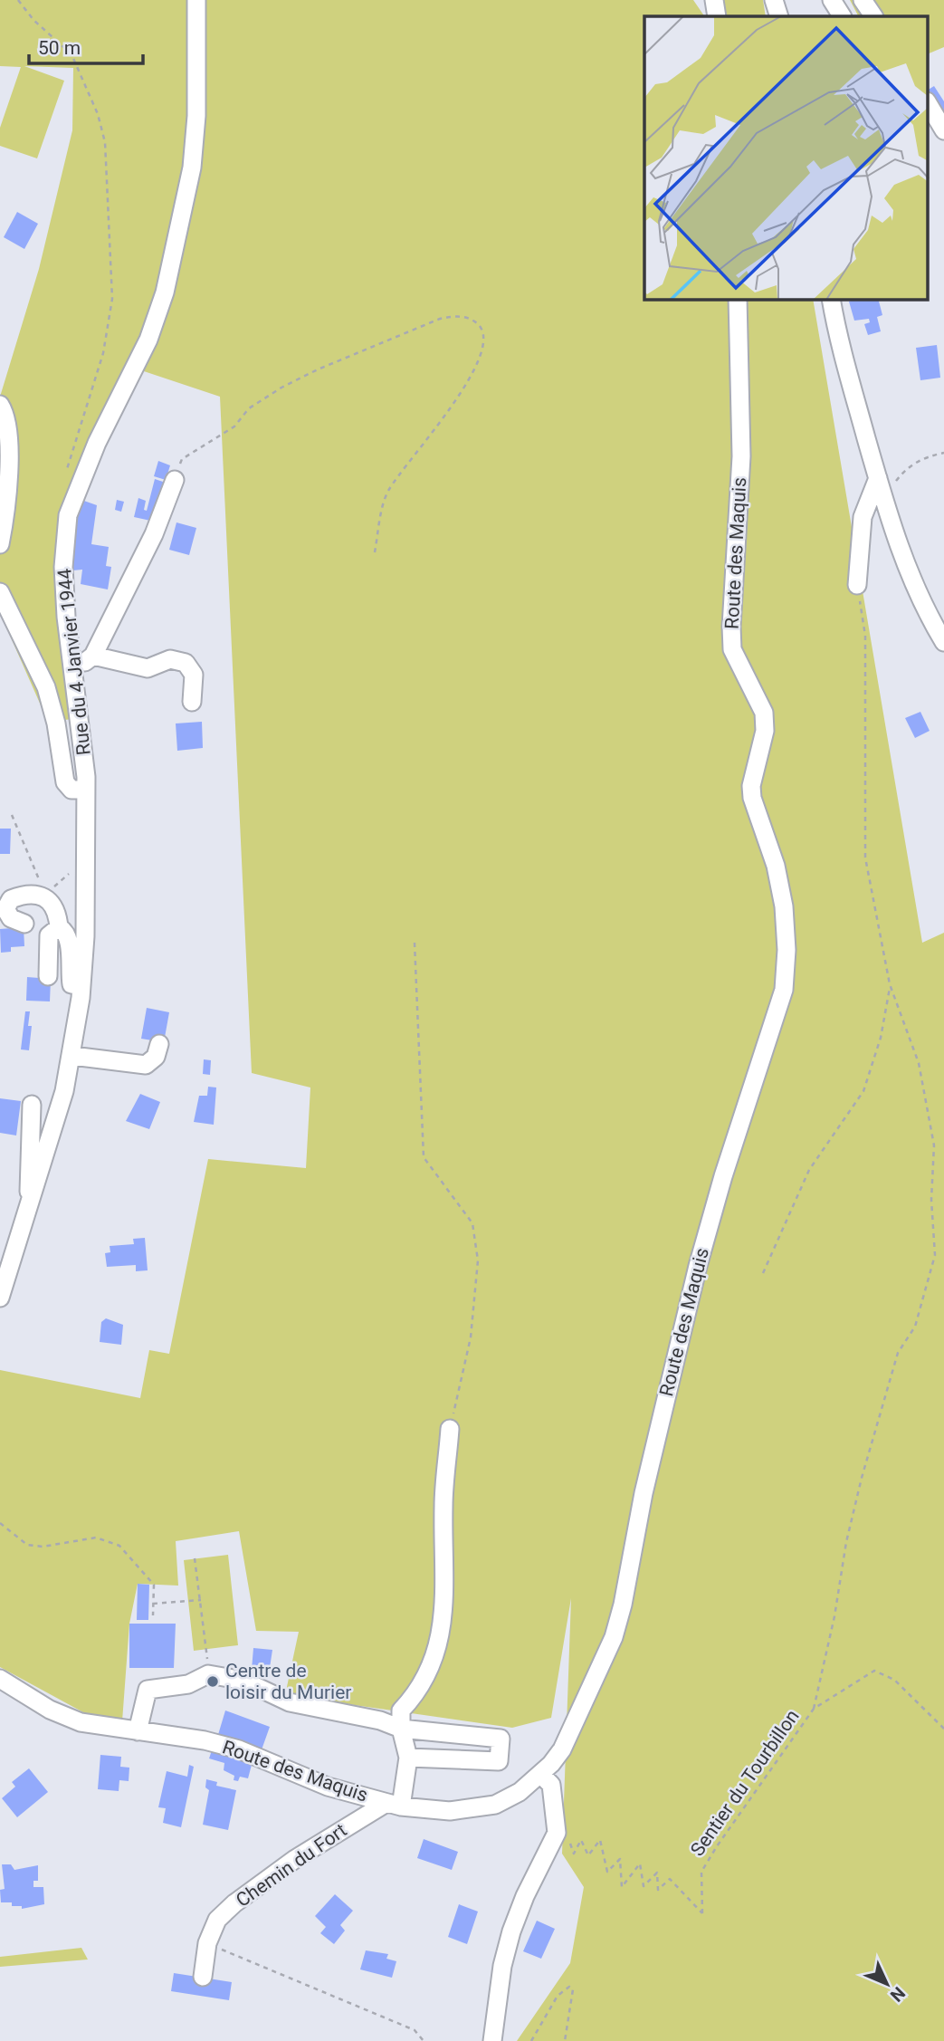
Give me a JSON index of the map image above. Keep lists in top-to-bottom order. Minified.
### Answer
{"streets":{"street":["Route des Maquis","Rue du 4 Janvier 1944","Chemin du Fort"],"path":["Sentier du Tourbillon"]},"crossings":[["Route des Maquis","Chemin du Fort"]],"places":["Centre de loisir du Murier"],"scale_bar":"50 m","north":"bottom right"}
